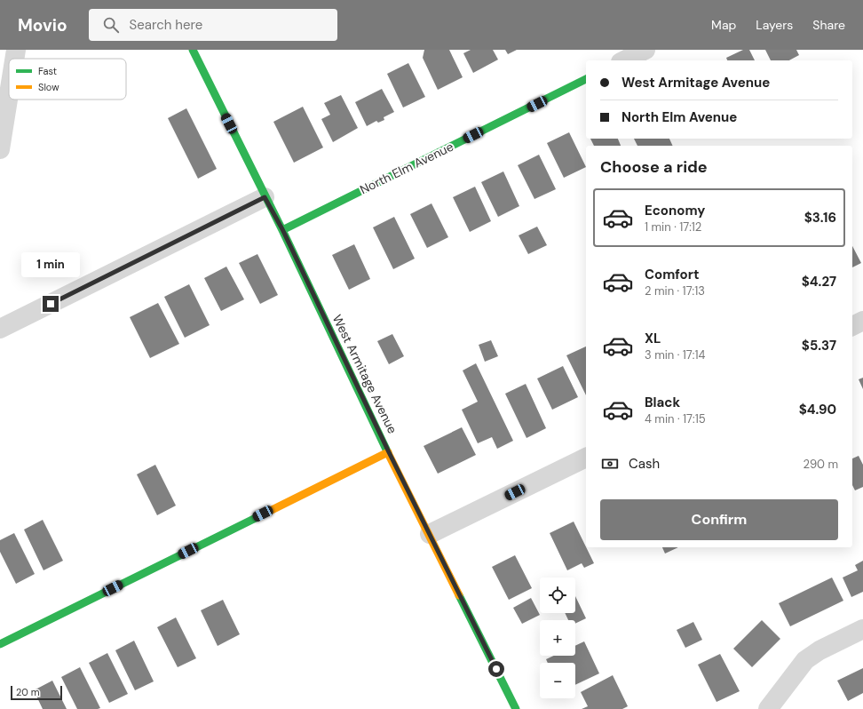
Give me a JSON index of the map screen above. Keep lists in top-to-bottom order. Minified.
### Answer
{"streets":{"street":["North Elm Avenue","West Armitage Avenue"]},"crossings":[["North Elm Avenue","West Armitage Avenue"]],"legend":["Fast","Slow"],"scale_bar":"20 m","page":{"header":"Movio","search":"Search here","nav":["Map","Layers","Share"],"banner":["West Armitage Avenue","North Elm Avenue"],"heading":"Choose a ride","list":[{"name":"Economy","note":"1 min · 17:12","value":"$3.16"},{"name":"Comfort","note":"2 min · 17:13","value":"$4.27"},{"name":"XL","note":"3 min · 17:14","value":"$5.37"},{"name":"Black","note":"4 min · 17:15","value":"$4.90"}],"bubble":"1 min","pay":["Cash","290 m"],"buttons":"Confirm","map_buttons":["+","−"],"scale":"20 m"}}
